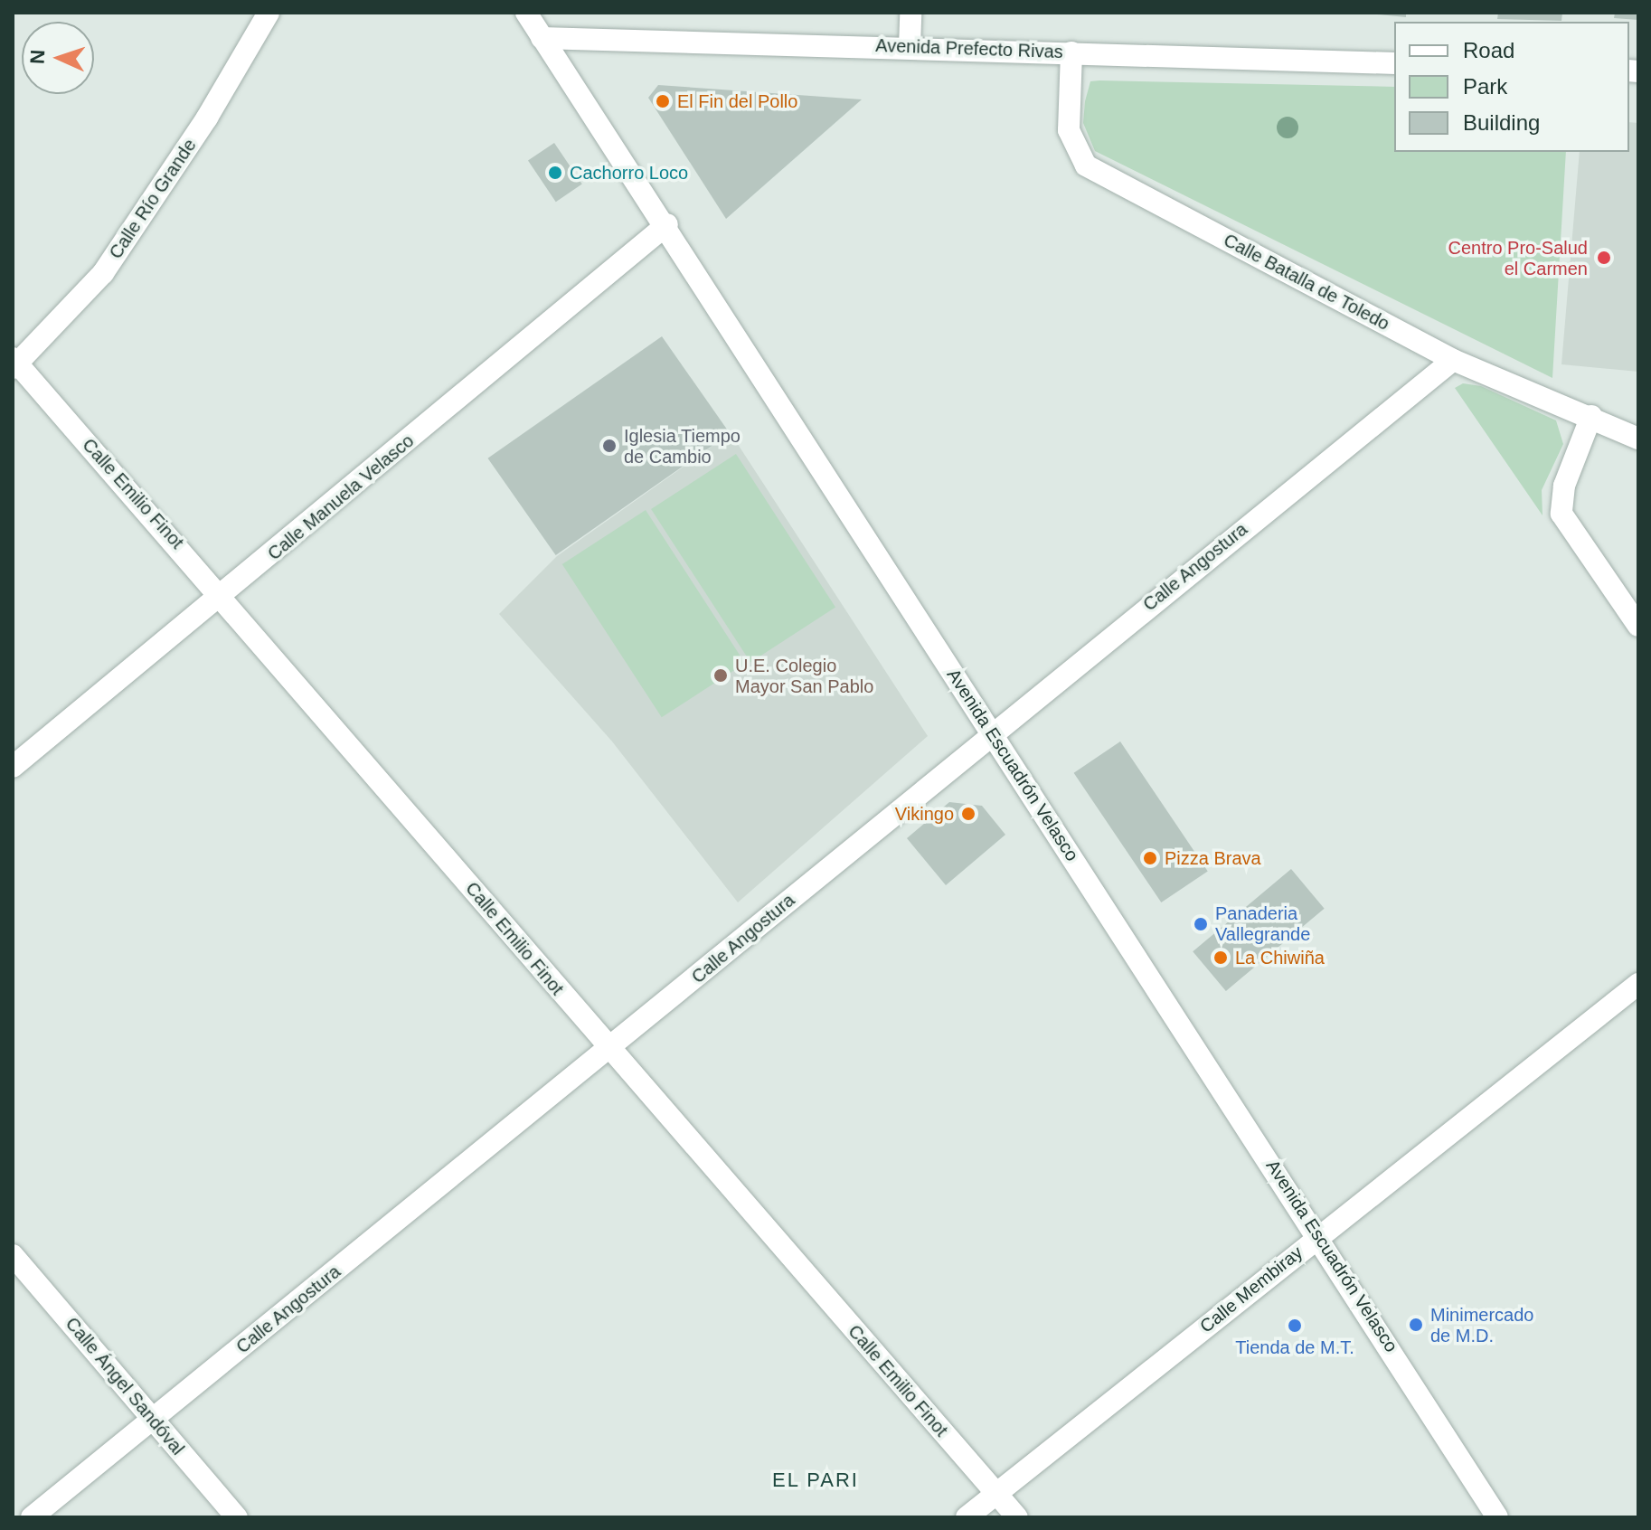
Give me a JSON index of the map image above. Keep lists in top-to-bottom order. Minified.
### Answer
{"streets":{"street":["Avenida Prefecto Rivas","Calle Río Grande","Calle Batalla de Toledo","Calle Emilio Finot","Calle Manuela Velasco","Calle Angostura","Avenida Escuadrón Velasco","Calle Membiray","Calle Ángel Sandóval"]},"crossings":[["Avenida Prefecto Rivas","Calle Batalla de Toledo"],["Avenida Prefecto Rivas","Avenida Escuadrón Velasco"],["Calle Río Grande","Calle Emilio Finot"],["Calle Batalla de Toledo","Calle Angostura"],["Calle Emilio Finot","Calle Manuela Velasco"],["Calle Emilio Finot","Calle Angostura"],["Calle Emilio Finot","Calle Membiray"],["Calle Manuela Velasco","Avenida Escuadrón Velasco"],["Calle Angostura","Avenida Escuadrón Velasco"],["Calle Angostura","Calle Ángel Sandóval"],["Avenida Escuadrón Velasco","Calle Membiray"]],"districts":["EL PARI"],"places":["El Fin del Pollo","Cachorro Loco","Centro Pro-Salud el Carmen","Iglesia Tiempo de Cambio","U.E. Colegio Mayor San Pablo","Vikingo","Pizza Brava","Panaderia Vallegrande","La Chiwiña","Minimercado de M.D.","Tienda de M.T."],"legend":["Road","Park","Building"],"north":"left"}
